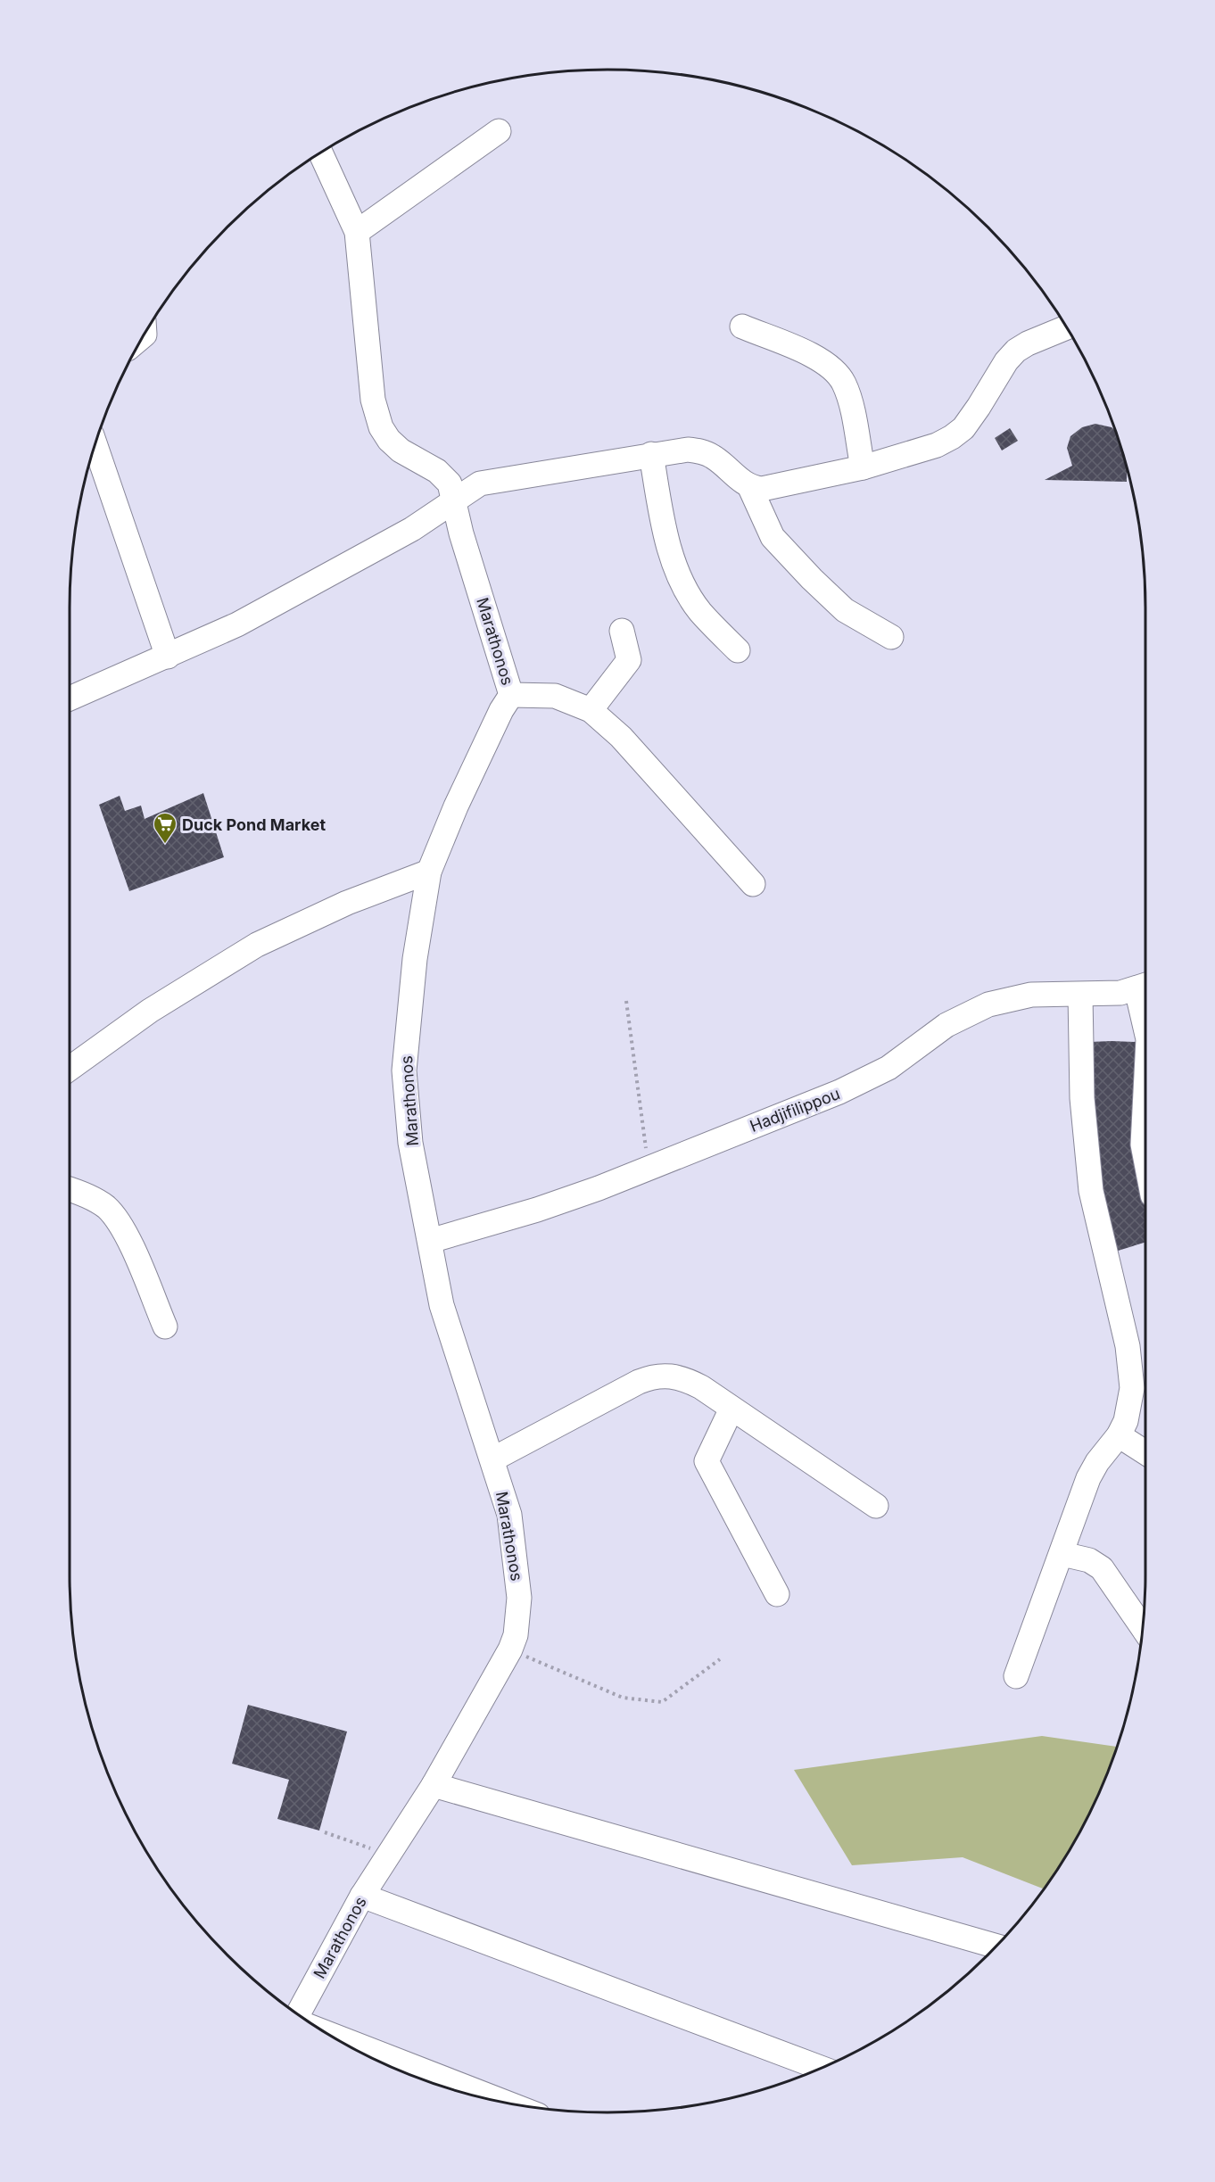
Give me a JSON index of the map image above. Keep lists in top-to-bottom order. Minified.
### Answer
{"streets":{"street":["Marathonos","Hadjifilippou"]},"crossings":[["Marathonos","Hadjifilippou"]],"places":{"supermarket":["Duck Pond Market"]}}
